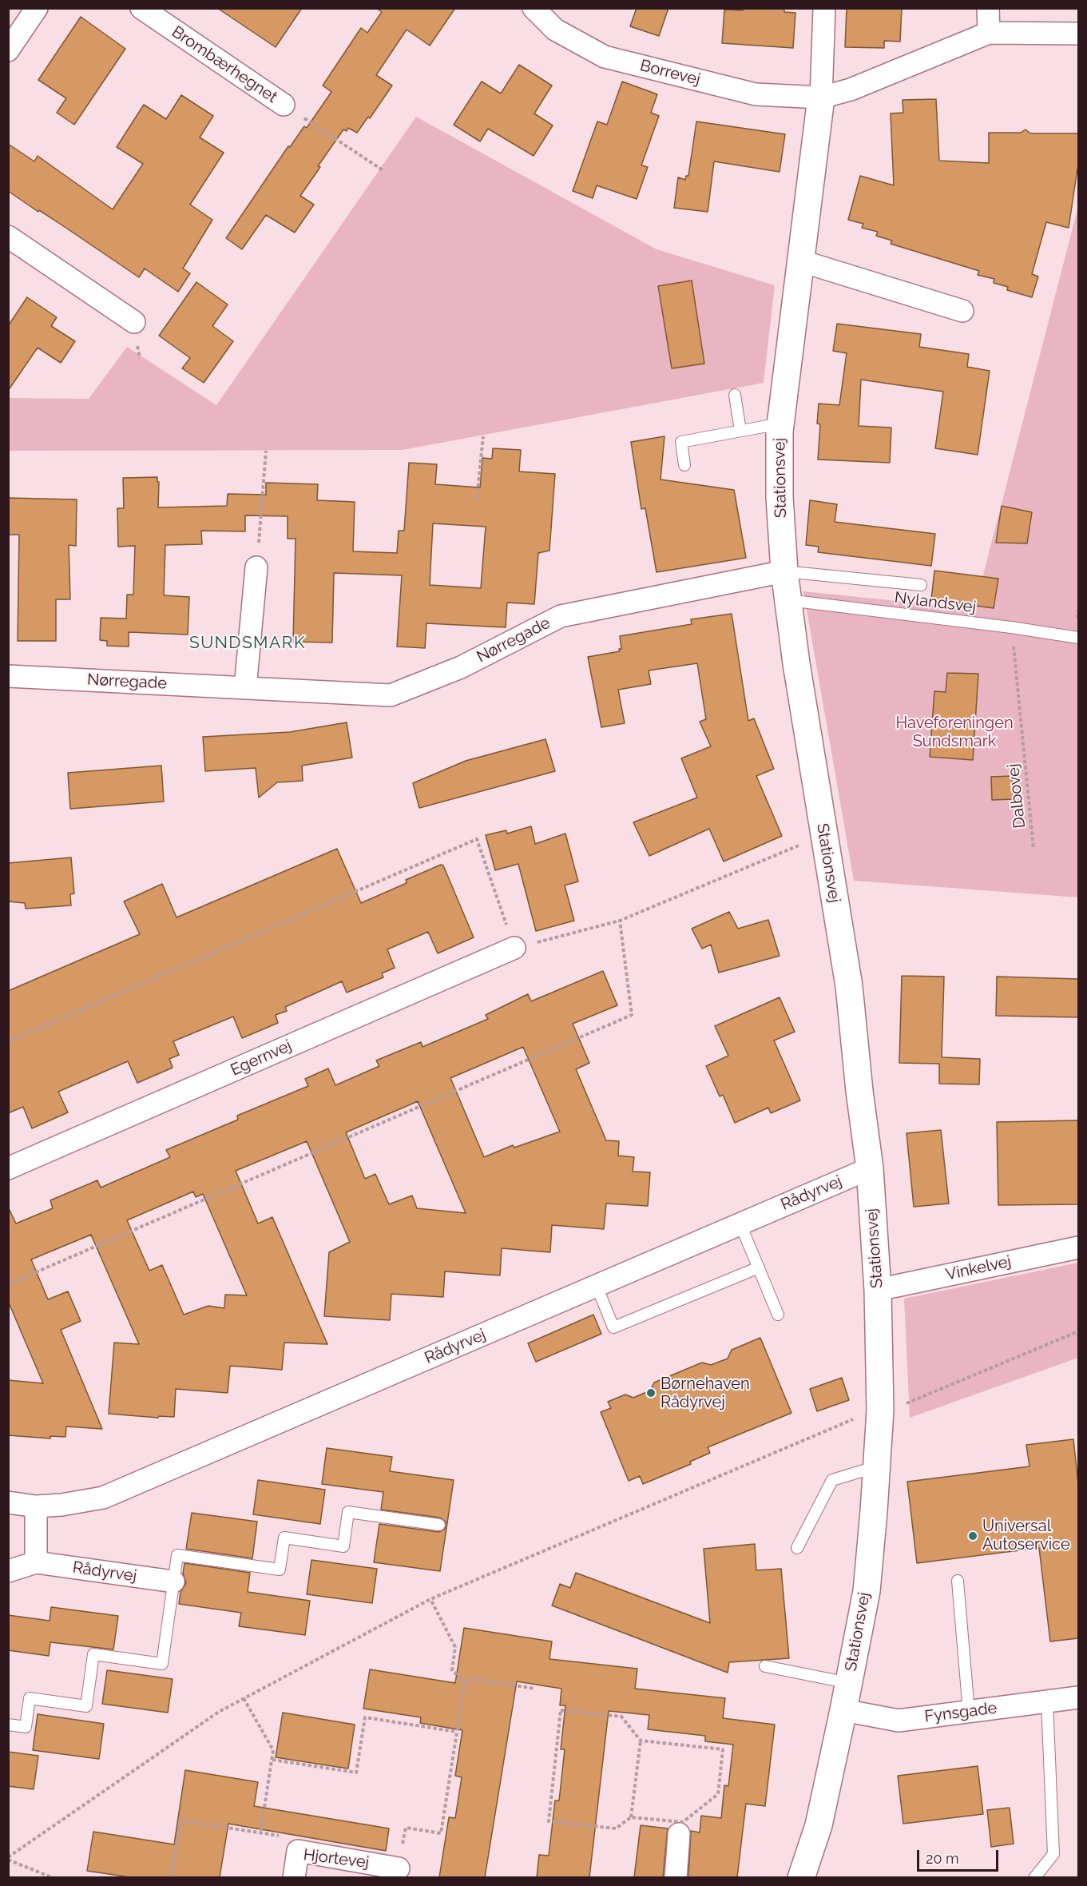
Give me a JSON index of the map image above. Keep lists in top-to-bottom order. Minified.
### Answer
{"streets":{"street":["Brombærhegnet","Borrevej","Stationsvej","Nørregade","Egernvej","Rådyrvej","Vinkelvej","Fynsgade","Hjortevej"],"lane":["Nylandsvej"],"path":["Dalbovej"]},"crossings":[["Borrevej","Stationsvej"],["Stationsvej","Nylandsvej"],["Stationsvej","Nørregade"],["Stationsvej","Rådyrvej"],["Stationsvej","Vinkelvej"],["Stationsvej","Fynsgade"],["Nylandsvej","Dalbovej"]],"districts":["SUNDSMARK"],"parks":["Haveforeningen Sundsmark"],"places":["Børnehaven Rådyrvej","Universal Autoservice"],"scale_bar":"20 m"}
